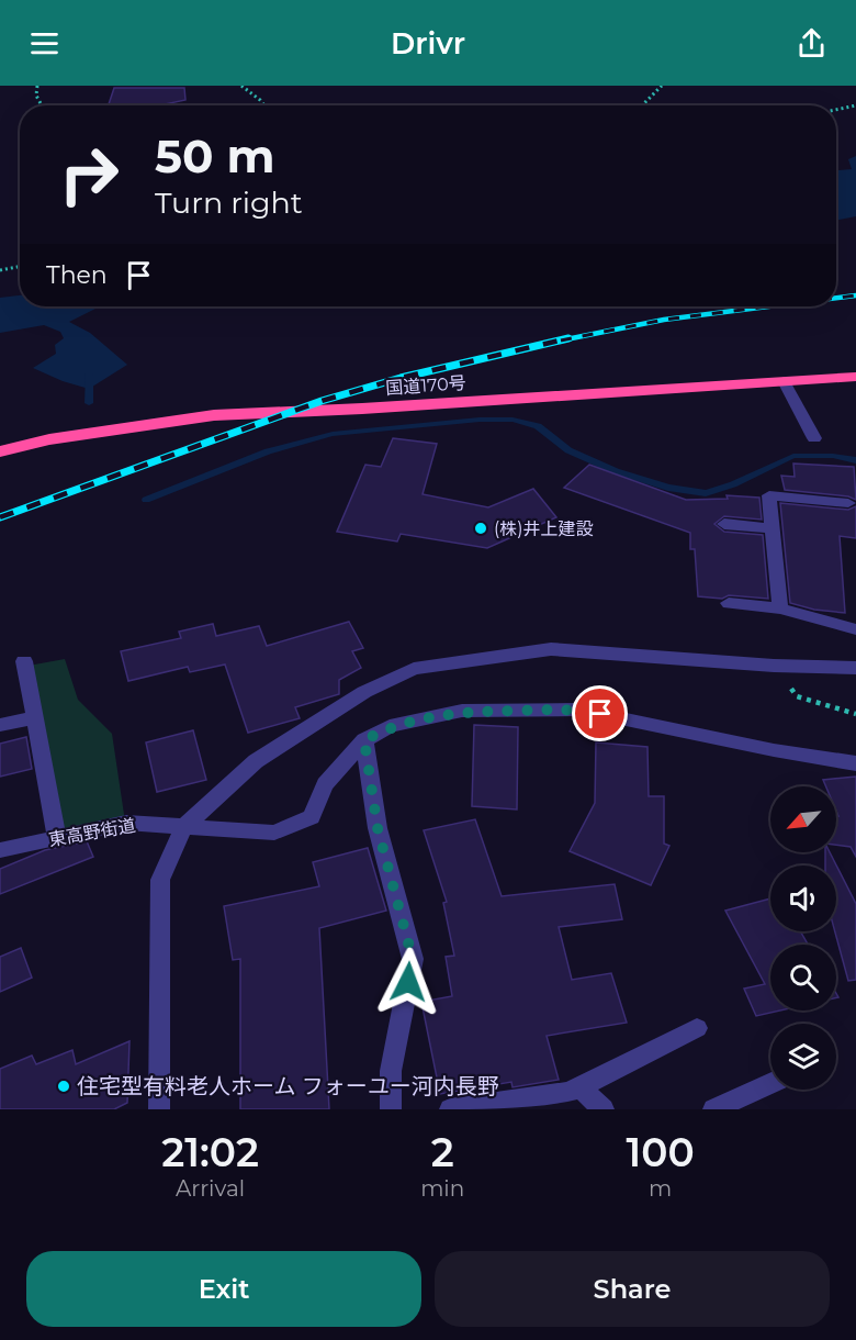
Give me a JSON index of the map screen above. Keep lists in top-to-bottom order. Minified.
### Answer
{"streets":{"highway":["国道170号"],"street":["東高野街道"]},"places":["(株)井上建設","住宅型有料老人ホーム フォーユー河内長野"],"north":"bottom left","page":{"header":"Drivr","turn":["50 m","Turn right"],"then":"Then","eta":["21:02","Arrival","2","min","100","m"],"buttons":["Exit","Share"]}}
